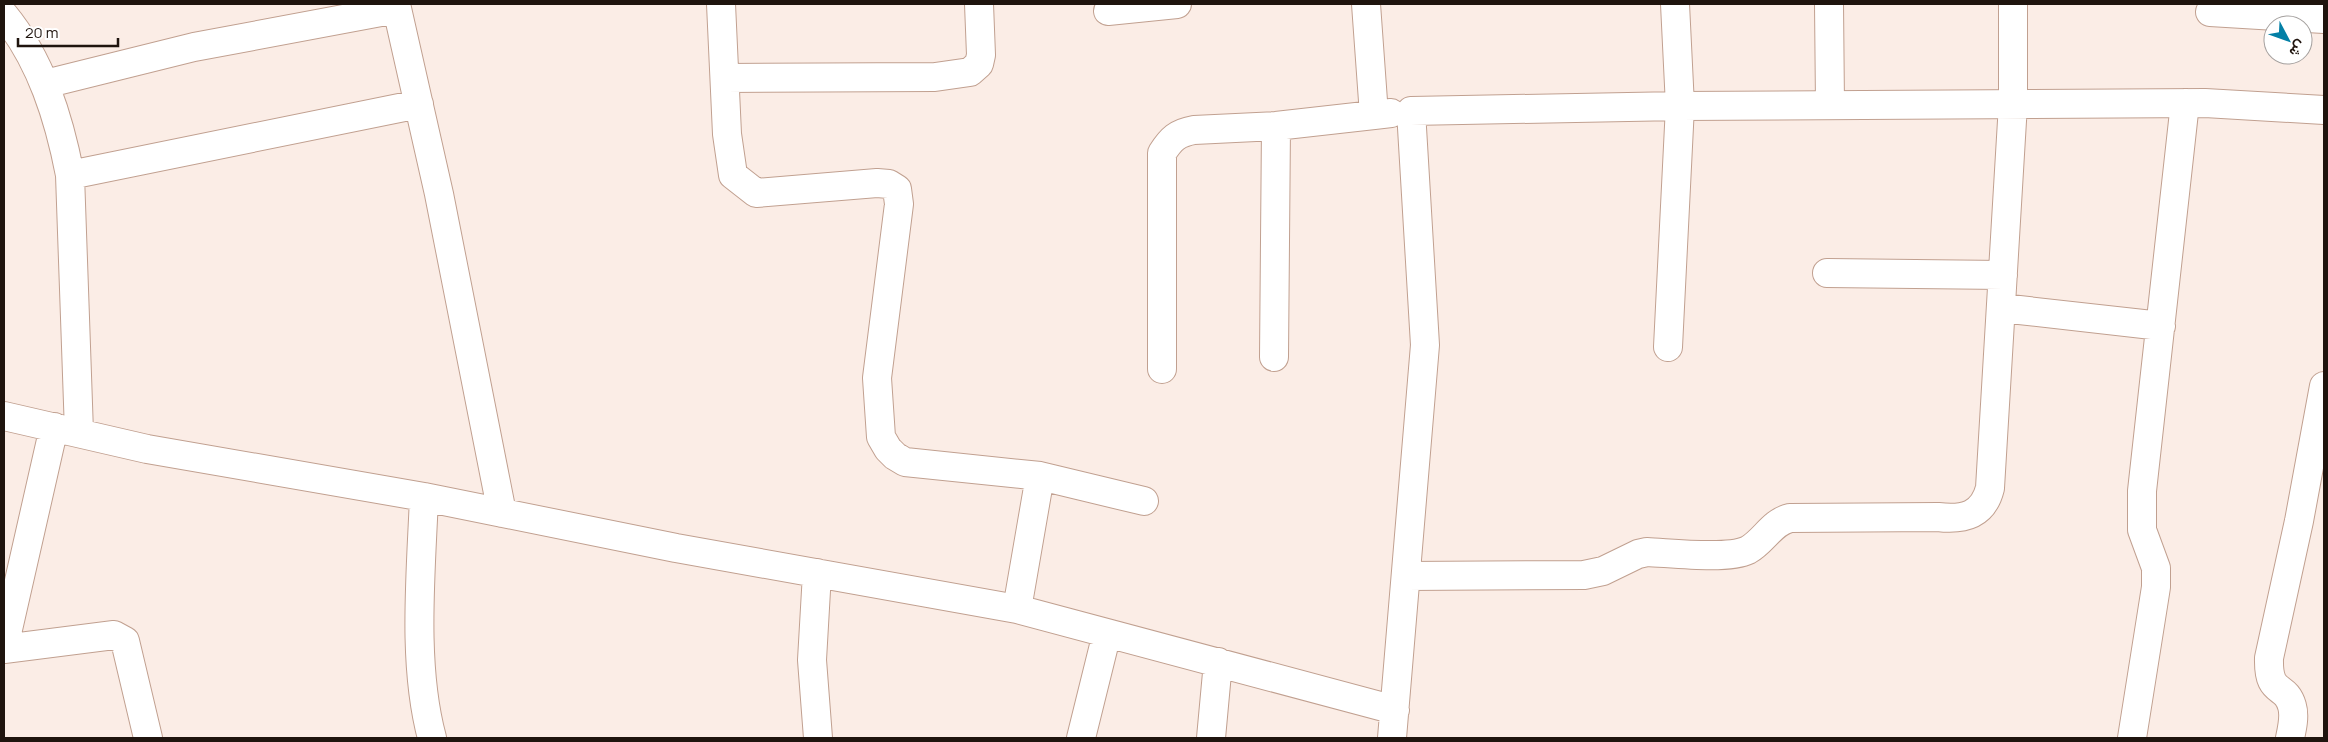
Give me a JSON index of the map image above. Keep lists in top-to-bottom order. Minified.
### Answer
{"scale_bar":"20 m","north":"bottom right"}
